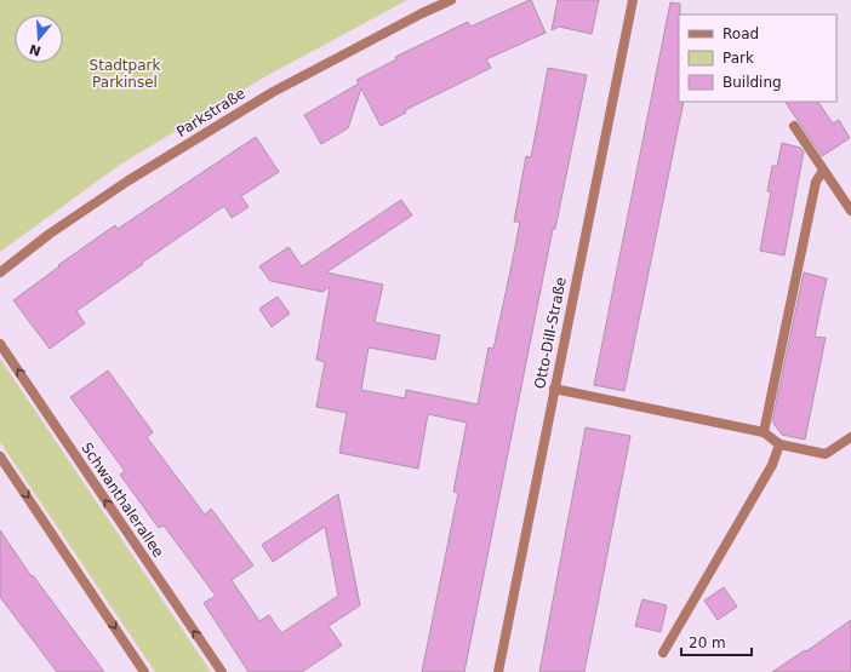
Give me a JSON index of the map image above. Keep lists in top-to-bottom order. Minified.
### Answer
{"streets":{"street":["Parkstraße","Otto-Dill-Straße","Schwanthalerallee"]},"parks":["Stadtpark Parkinsel"],"legend":["Road","Park","Building"],"scale_bar":"20 m","north":"bottom"}
